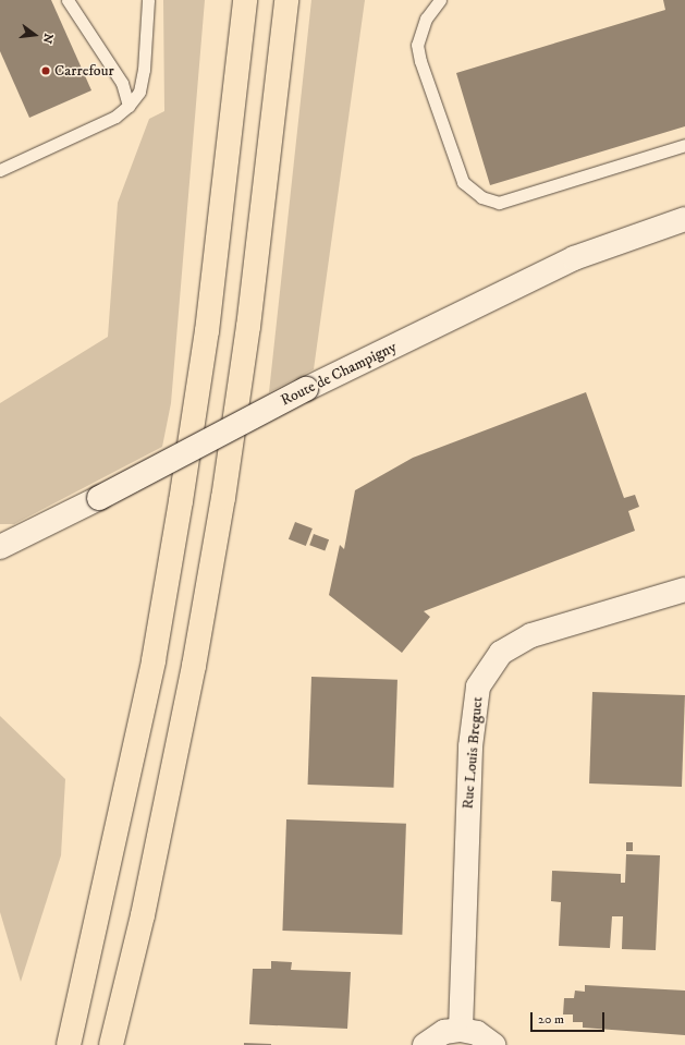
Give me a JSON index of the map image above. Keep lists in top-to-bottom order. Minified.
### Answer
{"streets":{"street":["Route de Champigny","Rue Louis Breguet"]},"places":["Carrefour"],"scale_bar":"20 m","north":"right"}
